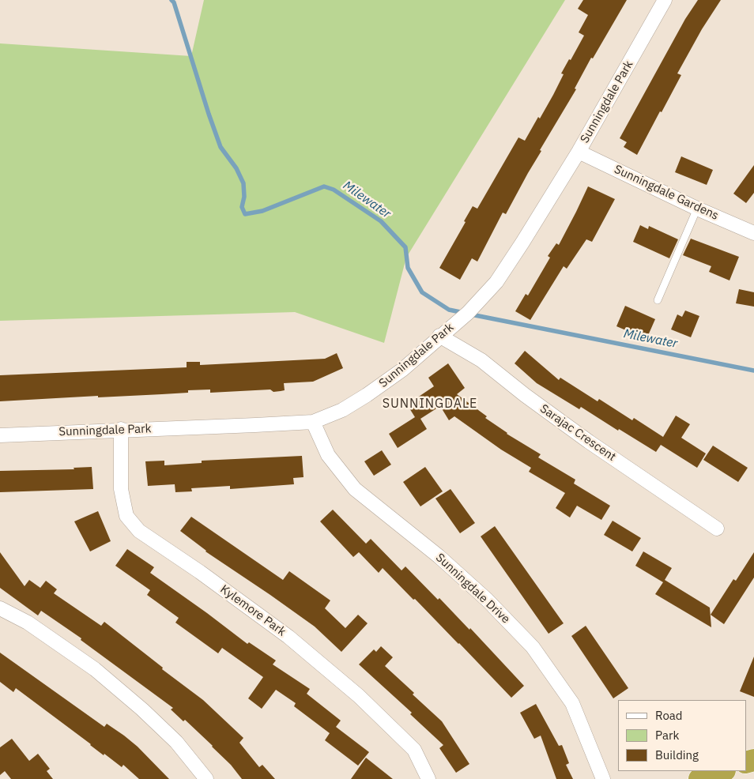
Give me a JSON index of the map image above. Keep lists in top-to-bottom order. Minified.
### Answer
{"streets":{"street":["Sunningdale Park","Sunningdale Gardens","Sarajac Crescent","Sunningdale Drive","Kylemore Park"]},"crossings":[["Sunningdale Park","Sunningdale Gardens"],["Sunningdale Park","Sarajac Crescent"],["Sunningdale Park","Sunningdale Drive"],["Sunningdale Park","Kylemore Park"]],"districts":["SUNNINGDALE"],"water":["Milewater"],"legend":["Road","Park","Building"]}
